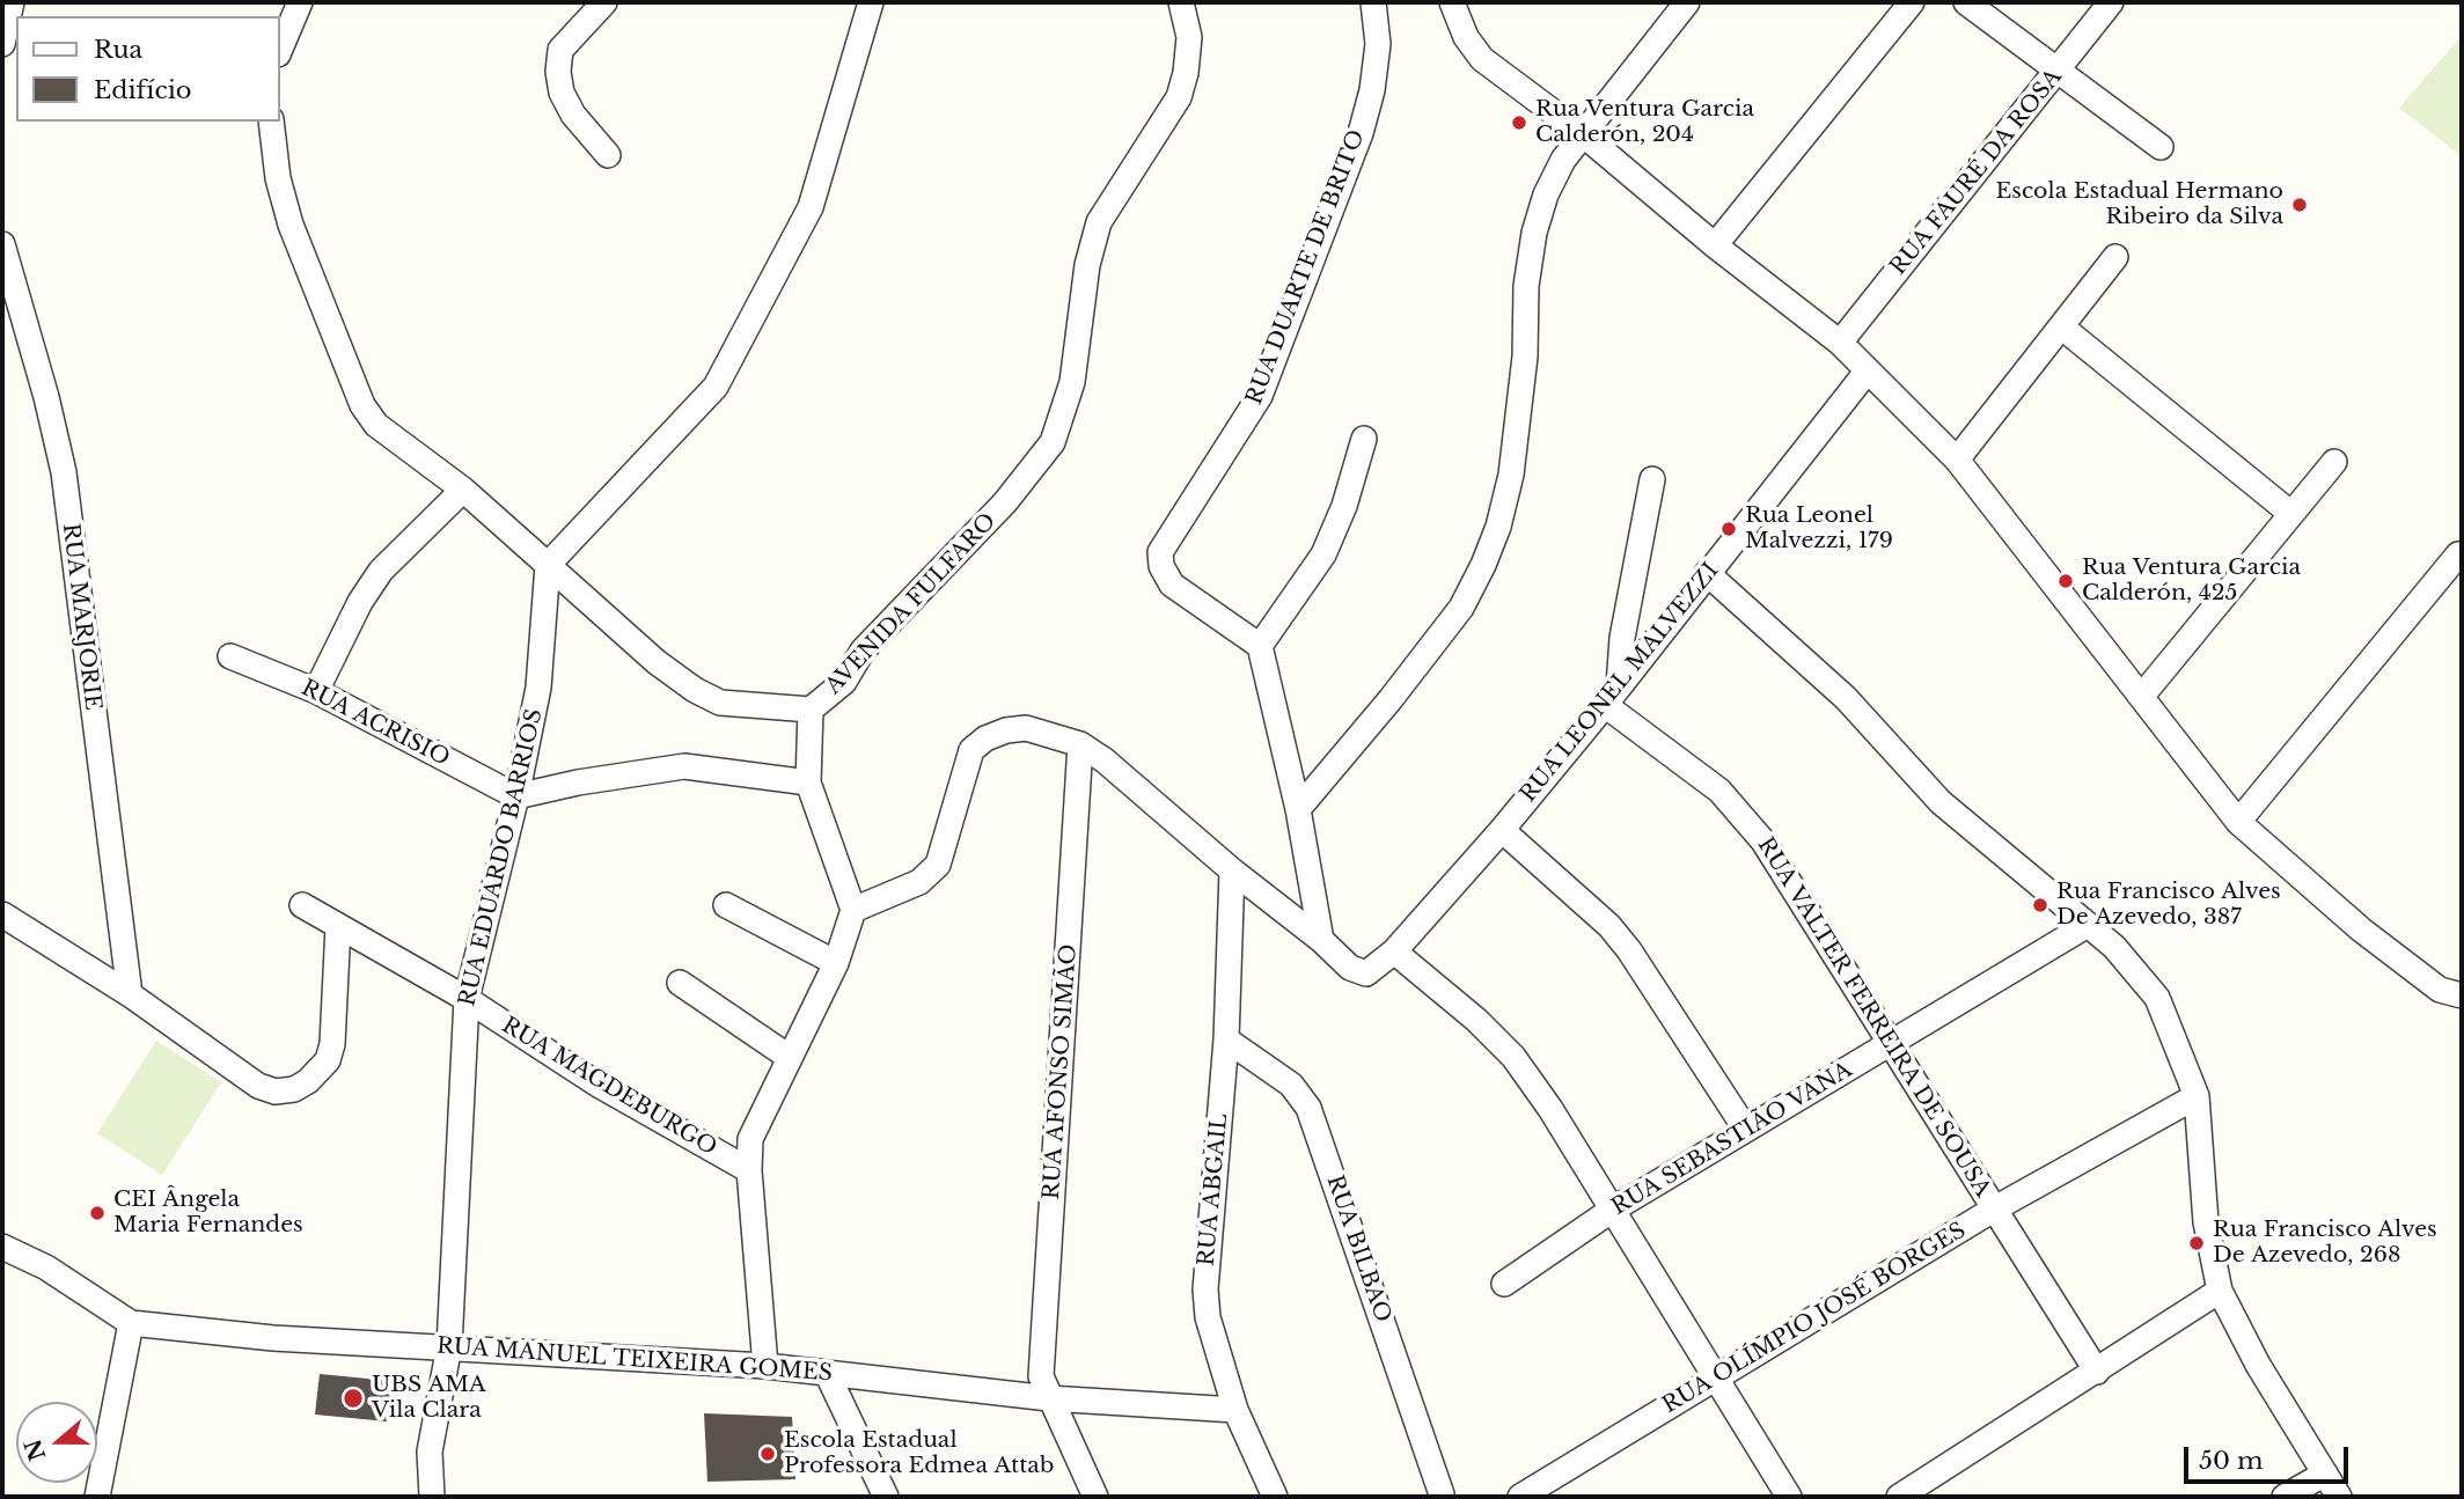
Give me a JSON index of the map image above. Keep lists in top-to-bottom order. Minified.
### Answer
{"streets":{"street":["RUA FAURÉ DA ROSA","RUA DUARTE DE BRITO","AVENIDA FULFARO","RUA MARJORIE","RUA LEONEL MALVEZZI","RUA ACRISIO","RUA EDUARDO BARRIOS","RUA VALTER FERREIRA DE SOUSA","RUA AFONSO SIMÃO","RUA MAGDEBURGO","RUA SEBASTIÃO VANA","RUA ABGAIL","RUA BILBAO","RUA OLÍMPIO JOSÉ BORGES","RUA MANUEL TEIXEIRA GOMES"]},"crossings":[["RUA LEONEL MALVEZZI","RUA VALTER FERREIRA DE SOUSA"],["RUA ACRISIO","RUA EDUARDO BARRIOS"],["RUA EDUARDO BARRIOS","RUA MAGDEBURGO"],["RUA EDUARDO BARRIOS","RUA MANUEL TEIXEIRA GOMES"],["RUA VALTER FERREIRA DE SOUSA","RUA SEBASTIÃO VANA"],["RUA VALTER FERREIRA DE SOUSA","RUA OLÍMPIO JOSÉ BORGES"],["RUA AFONSO SIMÃO","RUA MANUEL TEIXEIRA GOMES"],["RUA ABGAIL","RUA BILBAO"],["RUA ABGAIL","RUA MANUEL TEIXEIRA GOMES"]],"places":["Rua Ventura Garcia Calderón, 204","Escola Estadual Hermano Ribeiro da Silva","Rua Leonel Malvezzi, 179","Rua Ventura Garcia Calderón, 425","Rua Francisco Alves De Azevedo, 387","CEI Ângela Maria Fernandes","Rua Francisco Alves De Azevedo, 268","UBS AMA Vila Clara","Escola Estadual Professora Edmea Attab"],"legend":["Rua","Edifício"],"scale_bar":"50 m","north":"left"}
